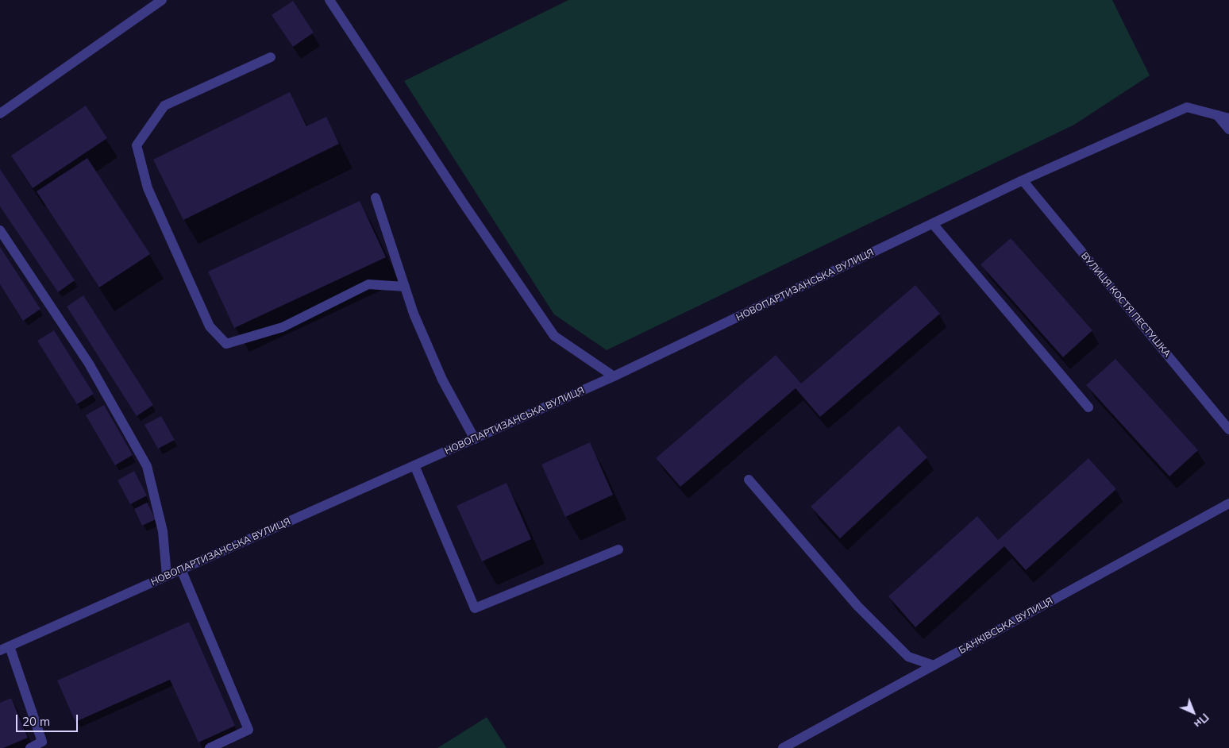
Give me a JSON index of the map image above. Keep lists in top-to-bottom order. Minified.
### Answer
{"streets":{"street":["НОВОПАРТИЗАНСЬКА ВУЛИЦЯ","ВУЛИЦЯ КОСТЯ ПЕСТУШКА","БАНКІВСЬКА ВУЛИЦЯ"]},"crossings":[["НОВОПАРТИЗАНСЬКА ВУЛИЦЯ","ВУЛИЦЯ КОСТЯ ПЕСТУШКА"]],"scale_bar":"20 m","north":"bottom right"}
